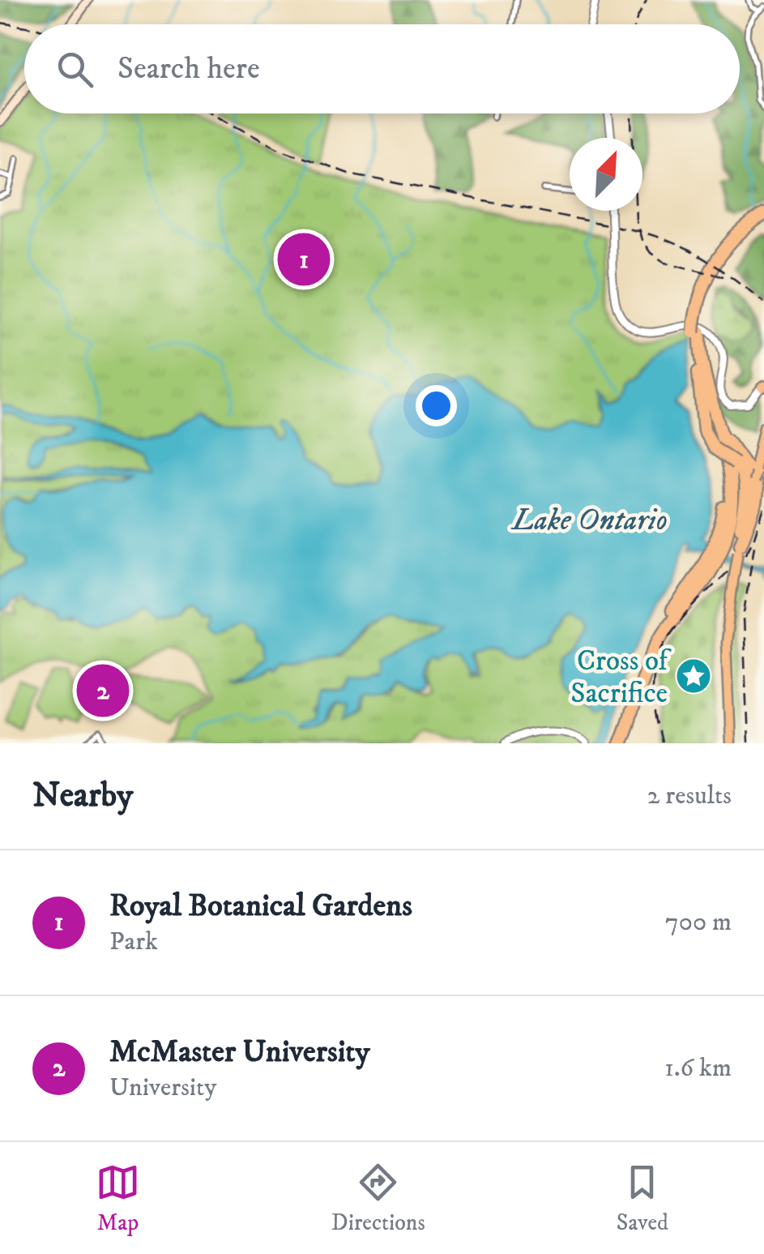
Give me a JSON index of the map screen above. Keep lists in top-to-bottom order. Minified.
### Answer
{"water":["Lake Ontario"],"places":{"place":["Cross of Sacrifice"]},"north":"top right","page":{"search":"Search here","pins":["1","2"],"heading":["Nearby","2 results"],"list":[{"mark":"1","name":"Royal Botanical Gardens","note":"Park","value":"700 m"},{"mark":"2","name":"McMaster University","note":"University","value":"1.6 km"}],"nav":["Map","Directions","Saved"]}}
